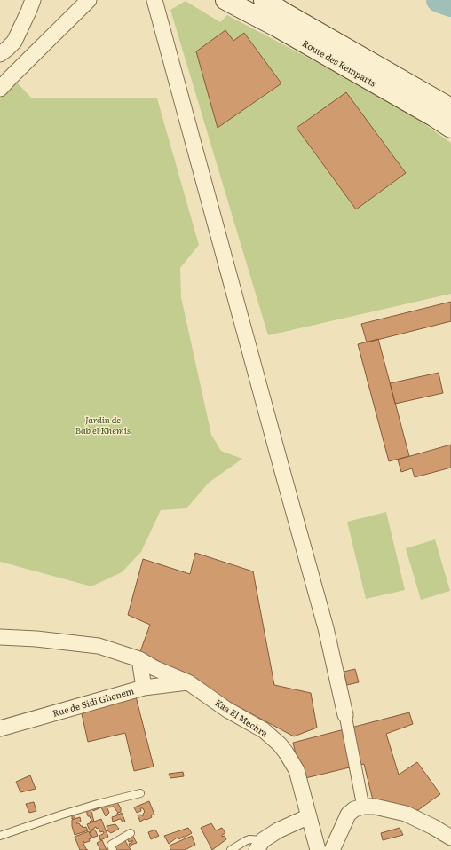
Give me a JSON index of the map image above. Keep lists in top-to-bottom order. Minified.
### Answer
{"streets":{"main road":["Route des Remparts"],"street":["Rue de Sidi Ghenem","Kaa El Mechra"]},"crossings":[["Rue de Sidi Ghenem","Kaa El Mechra"]],"parks":["Jardin de Bab el Khemis"]}
